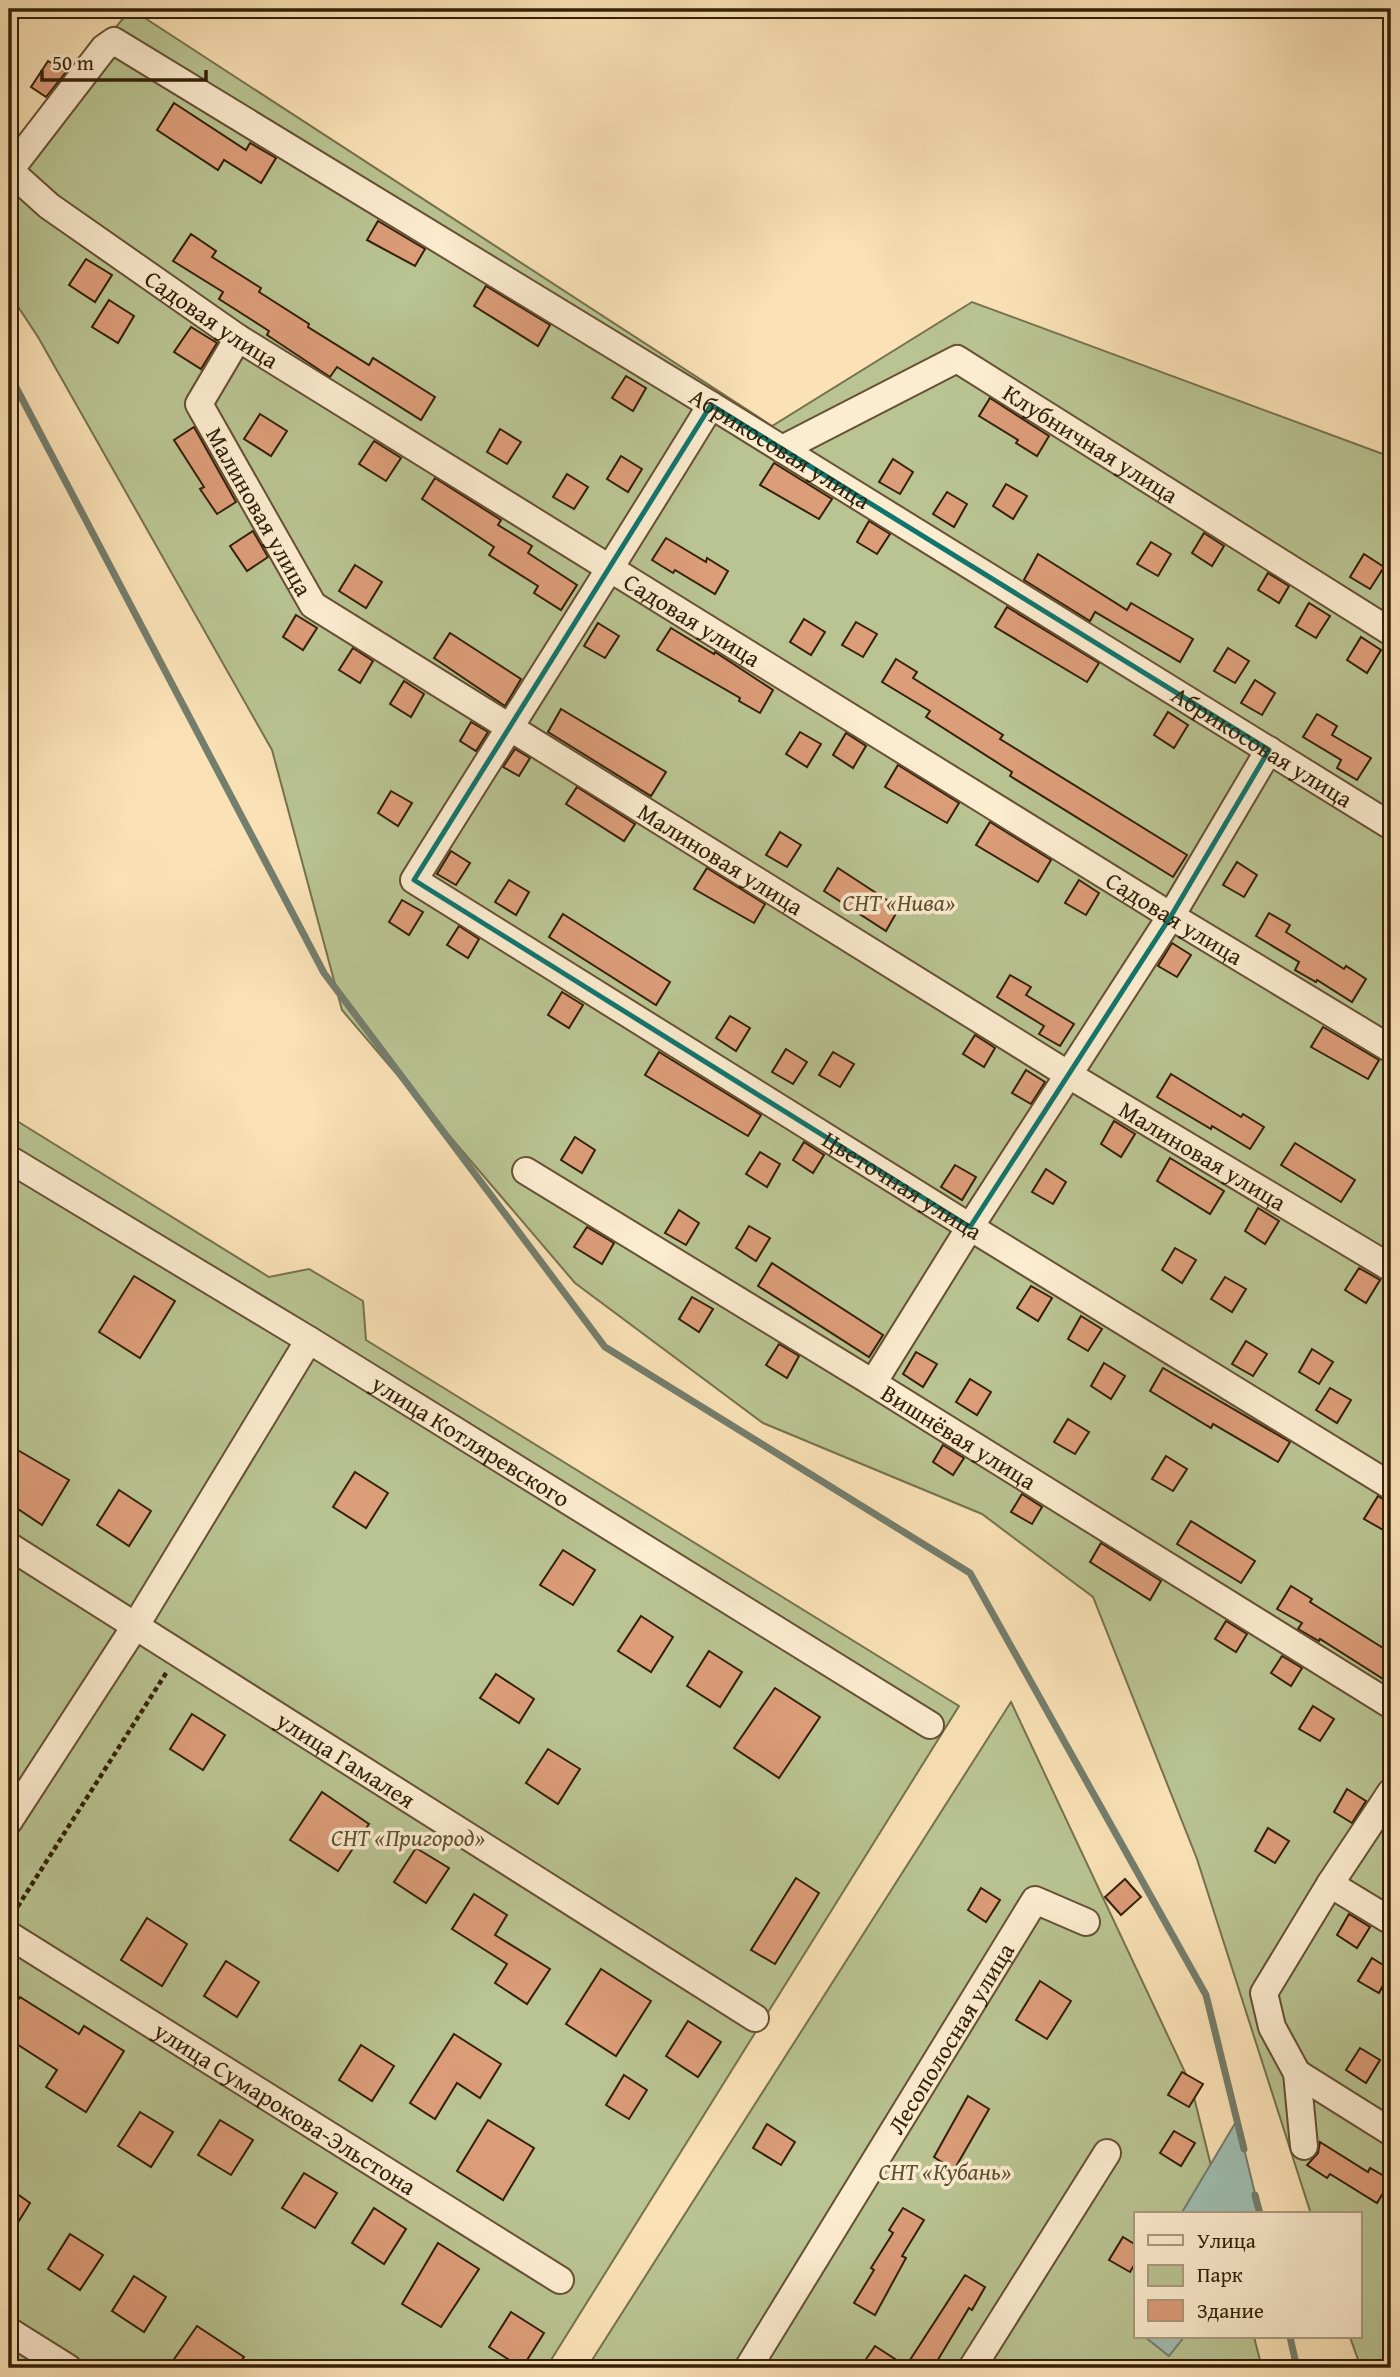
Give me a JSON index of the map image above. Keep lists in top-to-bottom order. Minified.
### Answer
{"streets":{"street":["Садовая улица","Клубничная улица","Абрикосовая улица","Малиновая улица","Цветочная улица","Вишнёвая улица","улица Котляревского","улица Гамалея","Лесополосная улица","улица Сумарокова-Эльстона"]},"crossings":[["Садовая улица","Абрикосовая улица"],["Садовая улица","Малиновая улица"],["Клубничная улица","Абрикосовая улица"],["Малиновая улица","Цветочная улица"]],"parks":["СНТ «Нива»","СНТ «Пригород»","СНТ «Кубань»"],"legend":["Улица","Парк","Здание"],"scale_bar":"50 m"}
